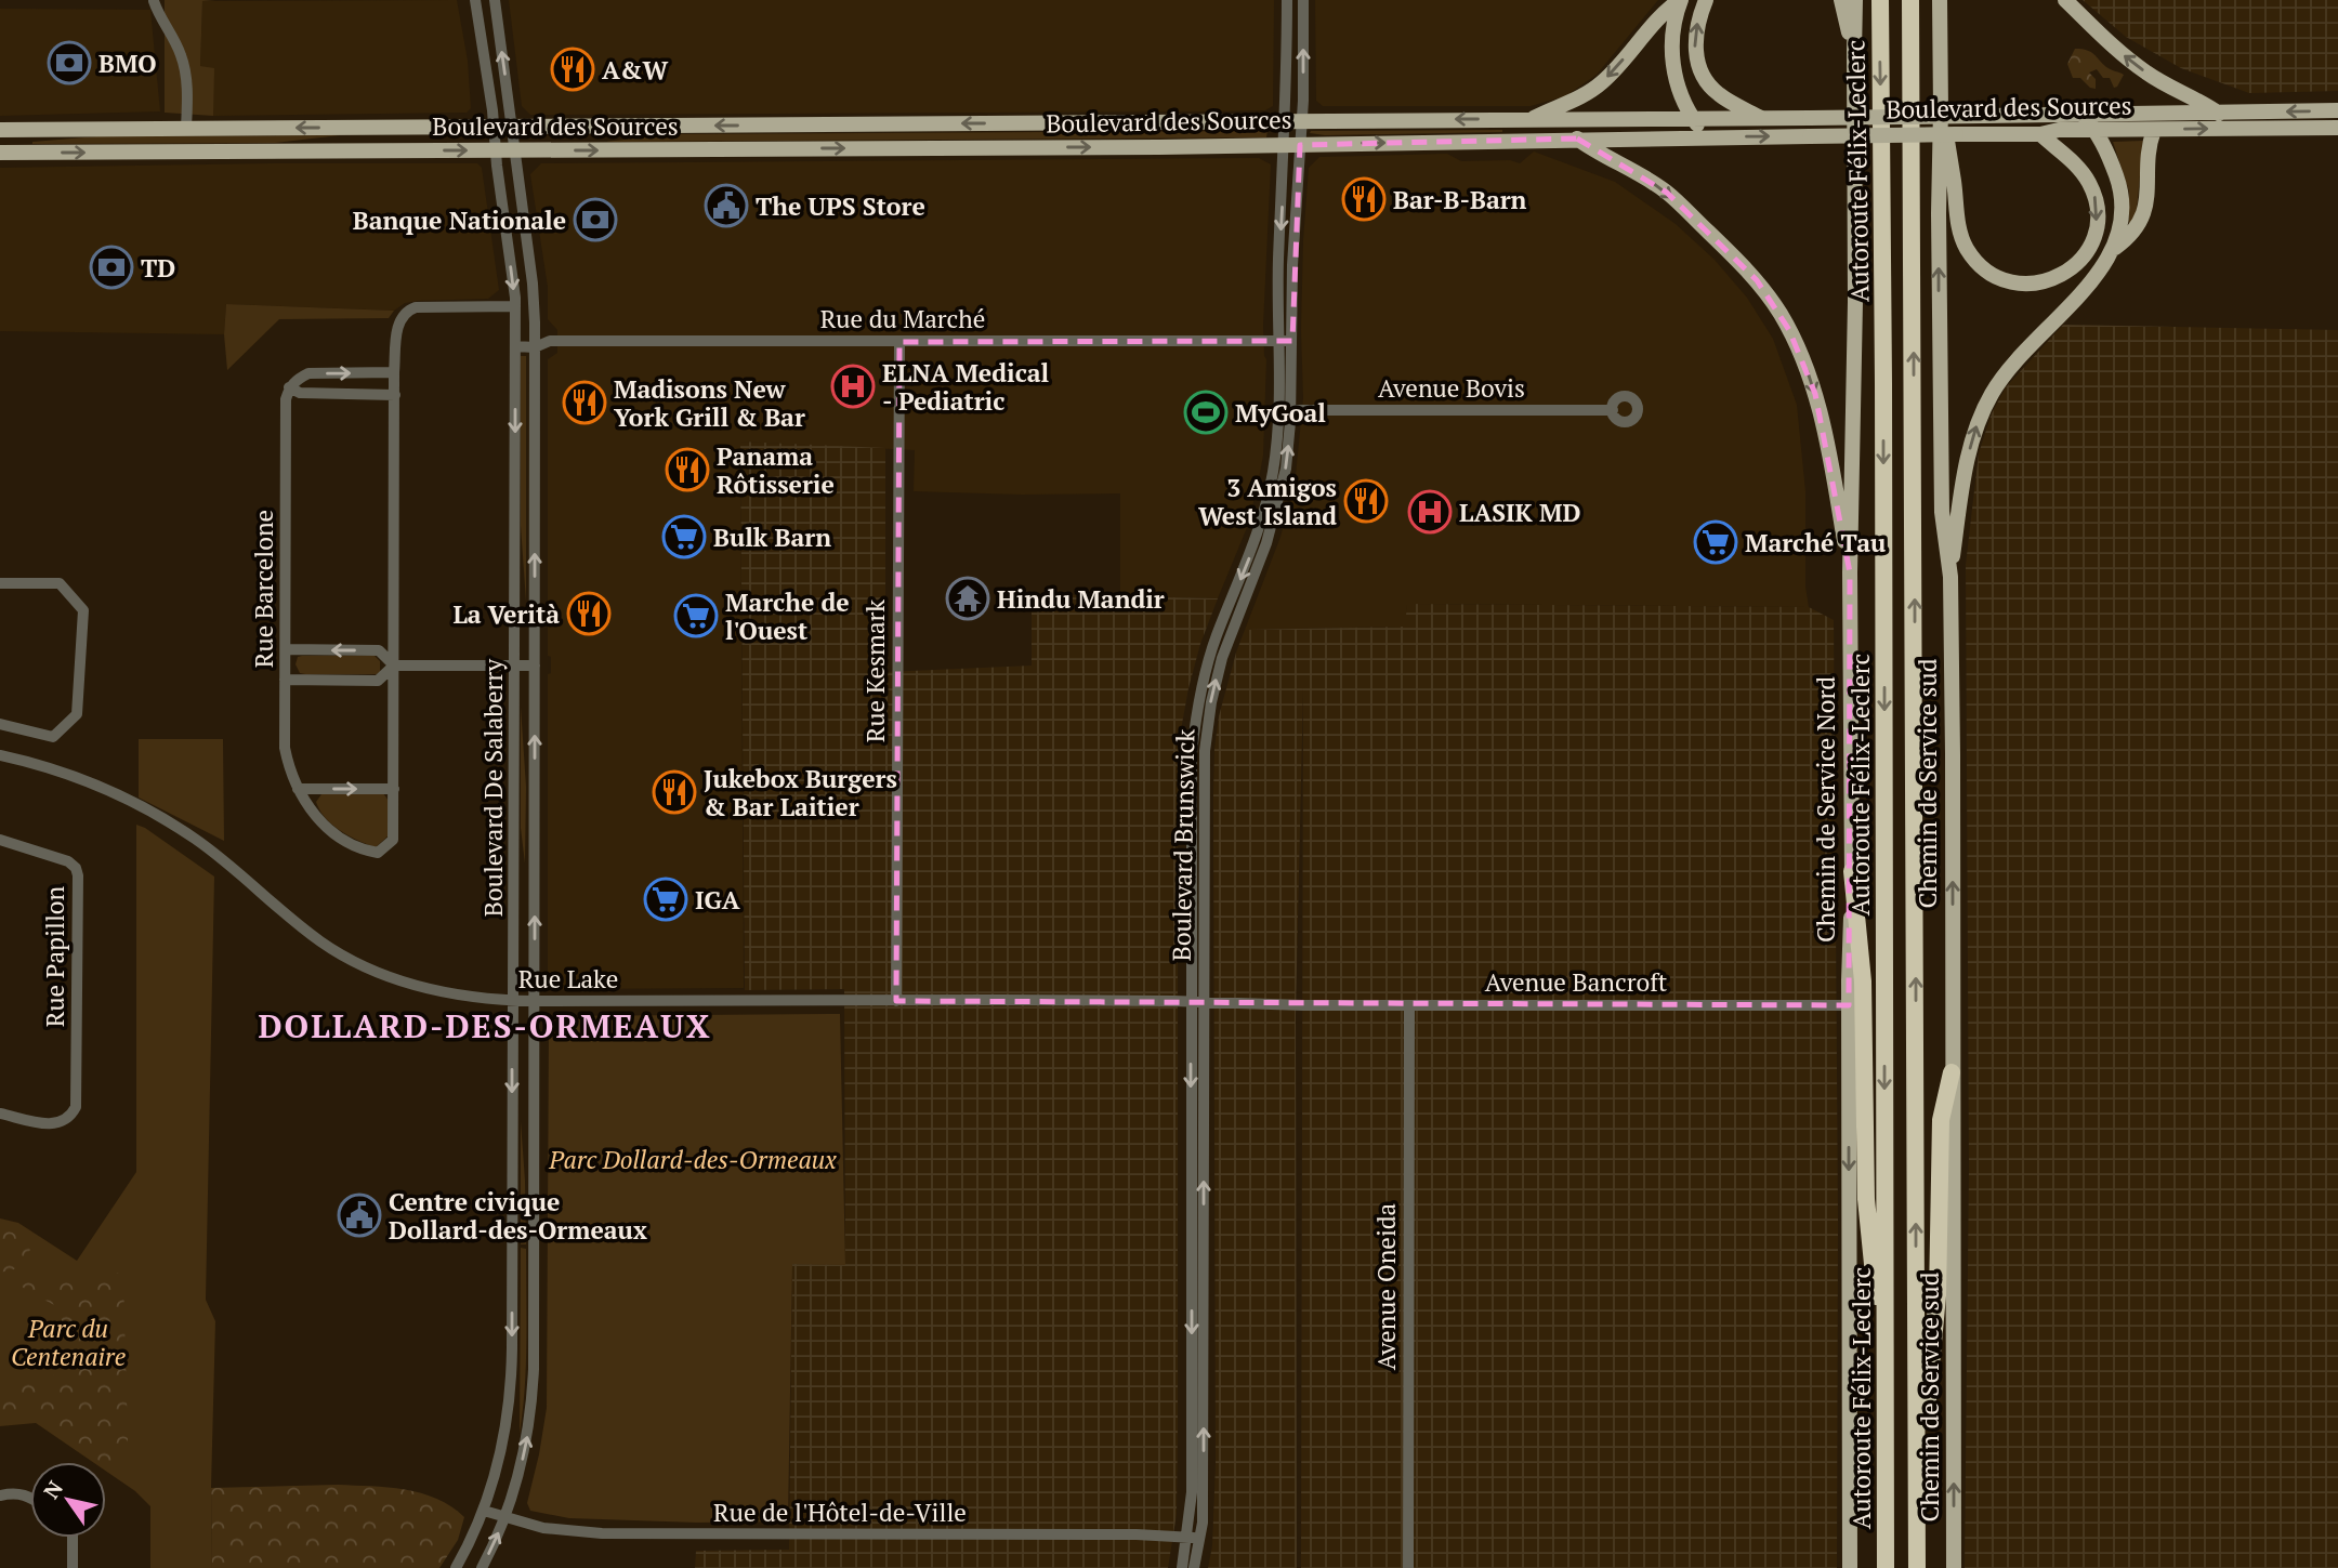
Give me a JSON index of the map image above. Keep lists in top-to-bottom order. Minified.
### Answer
{"streets":{"highway":["Autoroute Félix-Leclerc"],"main road":["Boulevard des Sources","Chemin de Service sud","Chemin de Service Nord"],"street":["Rue du Marché","Avenue Bovis","Rue Barcelone","Rue Kesmark","Boulevard De Salaberry","Boulevard Brunswick","Rue Papillon","Rue Lake","Avenue Bancroft","Avenue Oneida","Rue de l'Hôtel-de-Ville"]},"crossings":[["Boulevard des Sources","Boulevard De Salaberry"],["Boulevard des Sources","Boulevard Brunswick"],["Rue du Marché","Rue Kesmark"],["Rue du Marché","Boulevard De Salaberry"],["Rue du Marché","Boulevard Brunswick"],["Avenue Bovis","Boulevard Brunswick"],["Rue Barcelone","Boulevard De Salaberry"],["Rue Kesmark","Rue Lake"],["Boulevard De Salaberry","Rue Lake"],["Boulevard De Salaberry","Rue de l'Hôtel-de-Ville"],["Chemin de Service Nord","Avenue Bancroft"],["Boulevard Brunswick","Rue Lake"],["Boulevard Brunswick","Rue de l'Hôtel-de-Ville"],["Rue Lake","Avenue Bancroft"],["Avenue Bancroft","Avenue Oneida"]],"one_way":["Chemin de Service sud","Chemin de Service Nord"],"districts":["DOLLARD-DES-ORMEAUX"],"parks":["Parc Dollard-des-Ormeaux","Parc du Centenaire"],"places":{"bank":["BMO","Banque Nationale","TD"],"restaurant":["A&W","Bar-B-Barn","Madisons New York Grill & Bar","Panama Rôtisserie","3 Amigos West Island","La Verità","Jukebox Burgers & Bar Laitier"],"public building":["The UPS Store","Centre civique Dollard-des-Ormeaux"],"hospital":["ELNA Medical - Pediatric","LASIK MD"],"sports":["MyGoal"],"supermarket":["Bulk Barn","Marché Tau","Marche de l'Ouest","IGA"],"temple":["Hindu Mandir"]},"north":"top left"}
